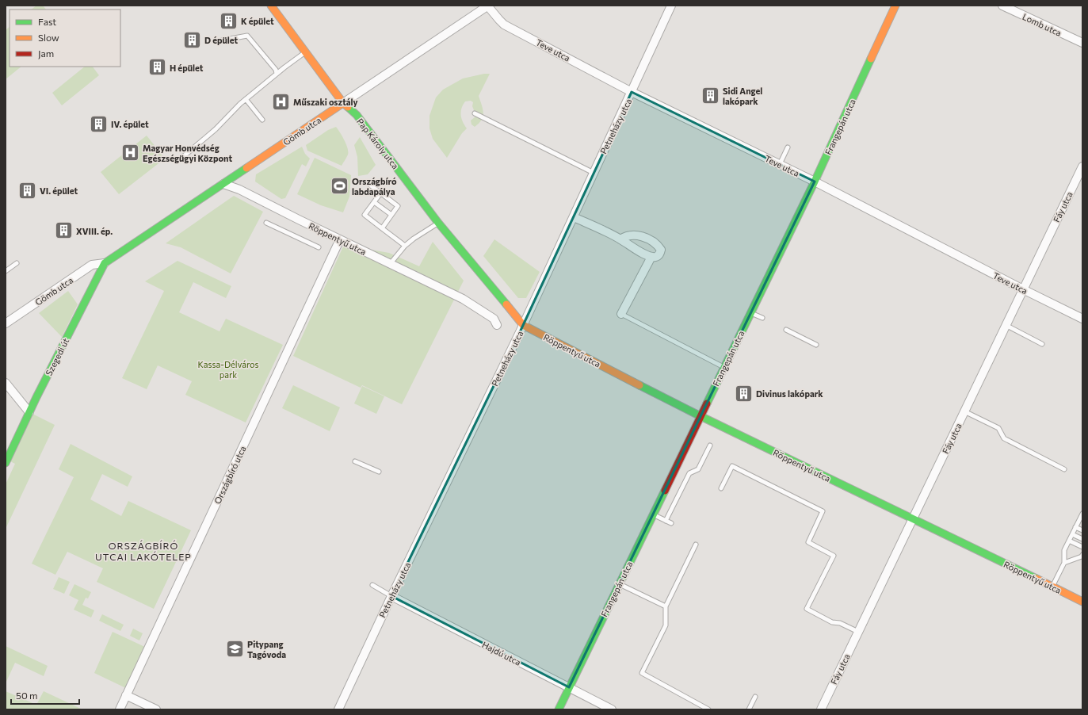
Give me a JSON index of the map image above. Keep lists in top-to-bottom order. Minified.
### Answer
{"streets":{"street":["Lomb utca","Teve utca","Petneházy utca","Frangepán utca","Gömb utca","Pap Károly utca","Fáy utca","Röppentyű utca","Szegedi út","Országbíró utca","Hajdú utca"]},"crossings":[["Teve utca","Petneházy utca"],["Teve utca","Frangepán utca"],["Teve utca","Gömb utca"],["Teve utca","Fáy utca"],["Petneházy utca","Pap Károly utca"],["Petneházy utca","Röppentyű utca"],["Petneházy utca","Hajdú utca"],["Frangepán utca","Röppentyű utca"],["Frangepán utca","Hajdú utca"],["Gömb utca","Pap Károly utca"],["Gömb utca","Röppentyű utca"],["Gömb utca","Szegedi út"],["Pap Károly utca","Röppentyű utca"],["Fáy utca","Röppentyű utca"],["Röppentyű utca","Országbíró utca"]],"districts":["ORSZÁGBÍRÓ UTCAI LAKÓTELEP"],"parks":["Kassa-Délváros park"],"places":{"building":["K épület","D épület","H épület","Sidi Angel lakópark","IV. épület","VI. épület","XVIII. ép.","Divinus lakópark"],"hospital":["Műszaki osztály","Magyar Honvédség Egészségügyi Központ"],"sports":["Országbíró labdapálya"],"school or university":["Pitypang Tagóvoda"]},"legend":["Fast","Slow","Jam"],"scale_bar":"50 m"}
